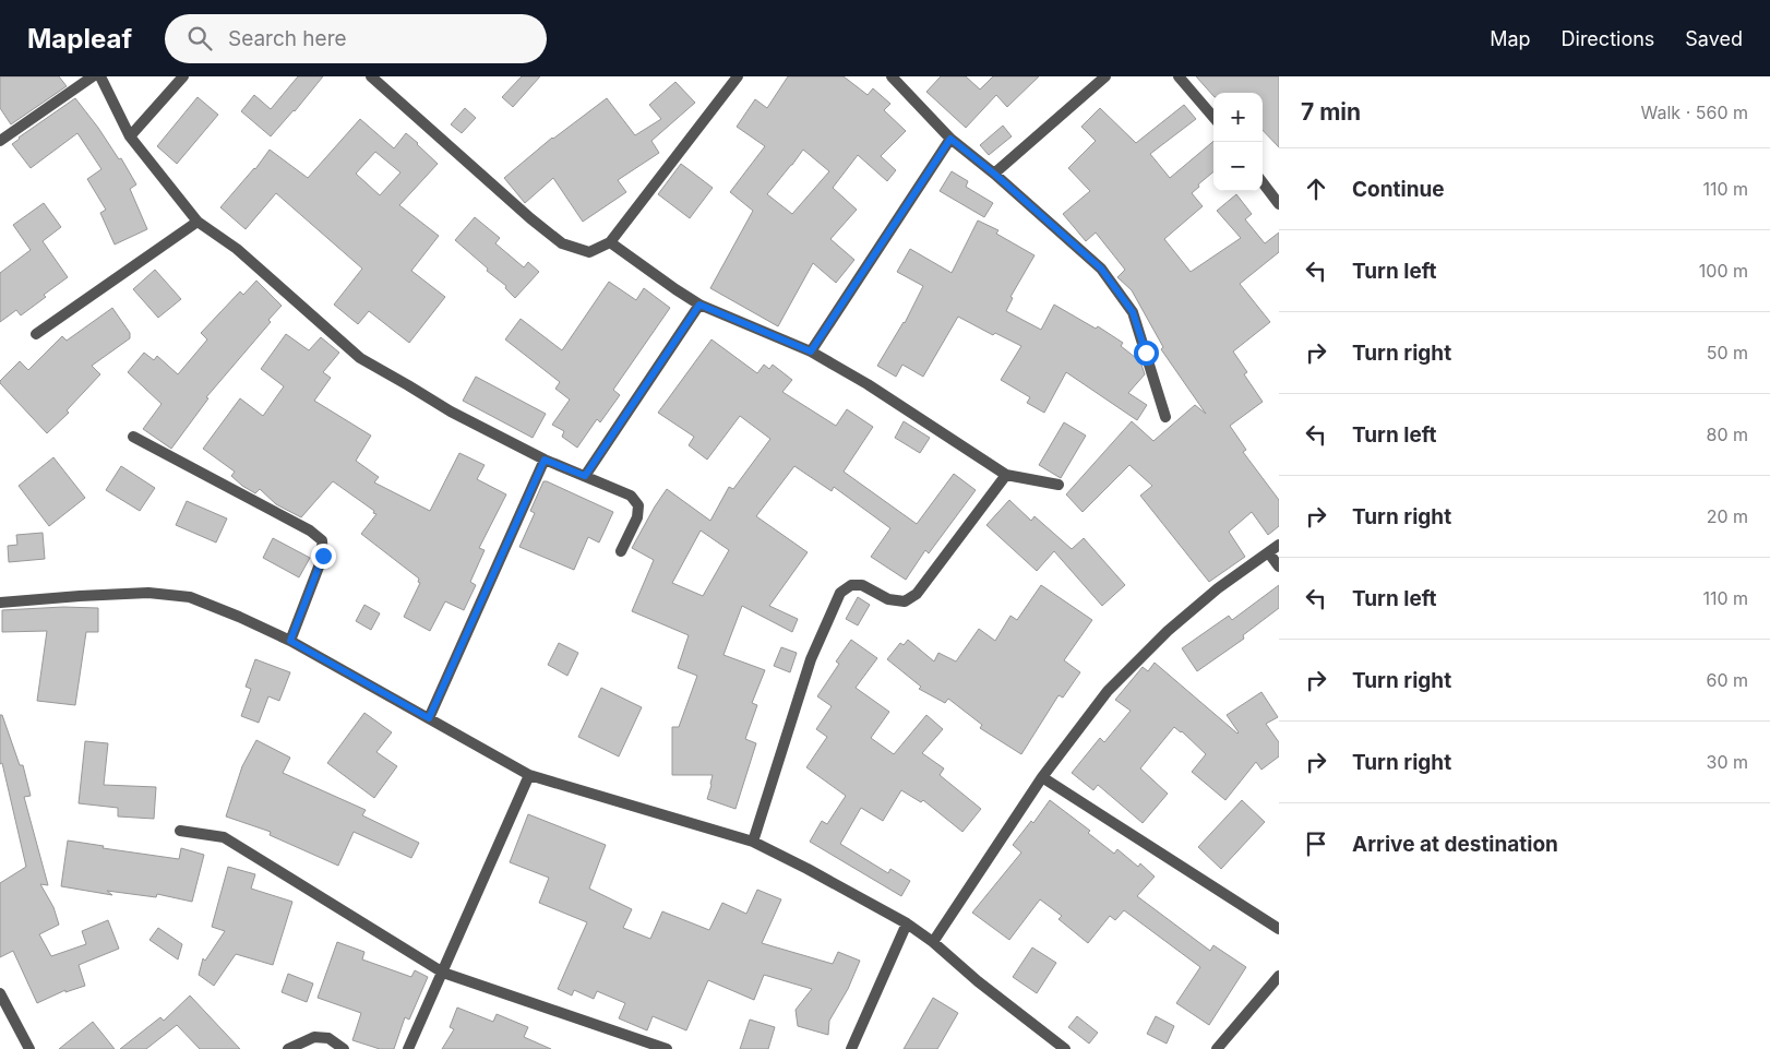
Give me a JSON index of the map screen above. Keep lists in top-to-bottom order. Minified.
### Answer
{"page":{"header":"Mapleaf","search":"Search here","nav":["Map","Directions","Saved"],"heading":["7 min","Walk · 560 m"],"map_buttons":["+","−"],"list":[["Continue","110 m"],["Turn left","100 m"],["Turn right","50 m"],["Turn left","80 m"],["Turn right","20 m"],["Turn left","110 m"],["Turn right","60 m"],["Turn right","30 m"],"Arrive at destination"]}}
